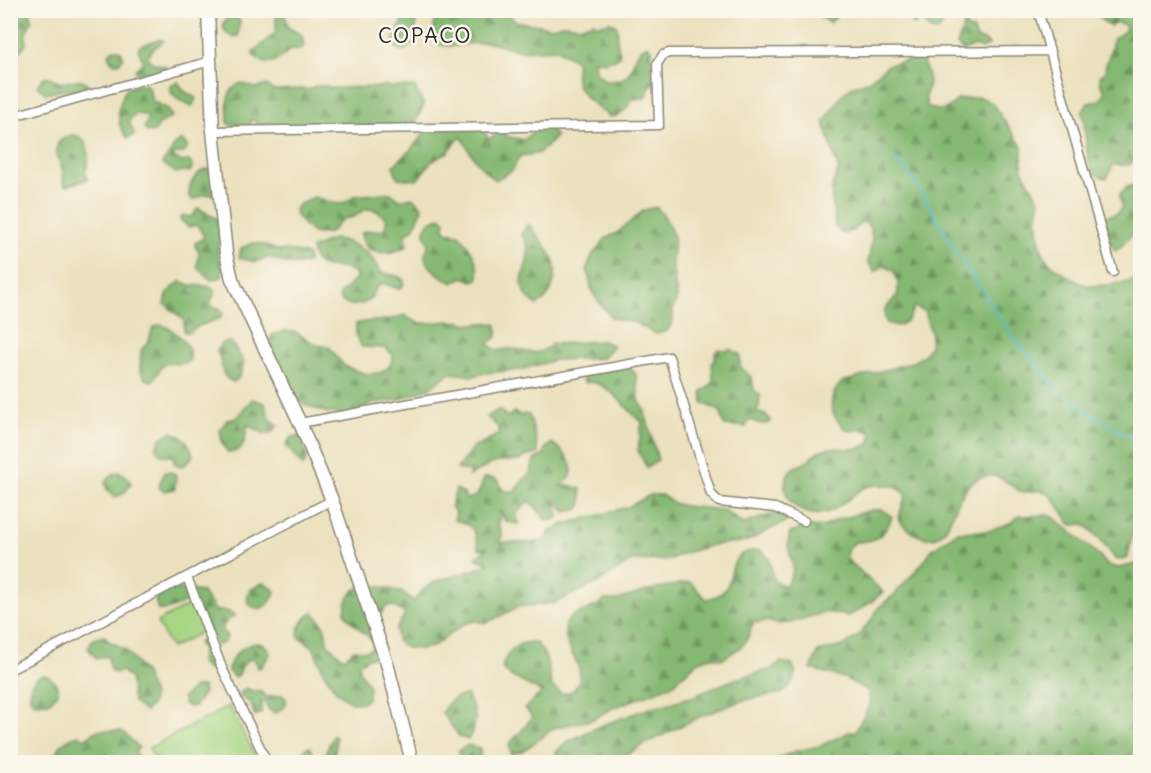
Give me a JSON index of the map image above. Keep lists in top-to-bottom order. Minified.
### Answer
{"districts":["COPACO"]}
